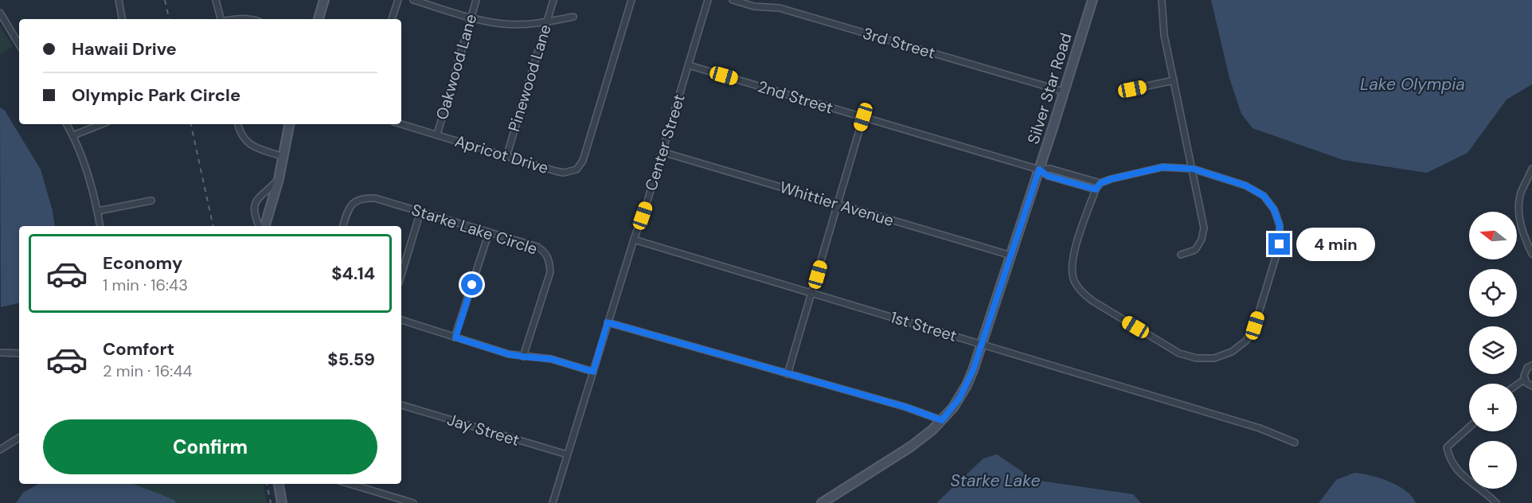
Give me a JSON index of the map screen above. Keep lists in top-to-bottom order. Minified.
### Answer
{"streets":{"main road":["Silver Star Road"],"street":["3rd Street","Oakwood Lane","Pinewood Lane","2nd Street","Center Street","Apricot Drive","Whittier Avenue","Starke Lake Circle","1st Street","Jay Street"]},"crossings":[["3rd Street","Silver Star Road"],["Oakwood Lane","Apricot Drive"],["Pinewood Lane","Apricot Drive"],["Silver Star Road","2nd Street"],["Silver Star Road","Whittier Avenue"],["Silver Star Road","1st Street"],["2nd Street","Center Street"],["Center Street","Whittier Avenue"],["Center Street","1st Street"],["Center Street","Jay Street"]],"water":["Lake Olympia","Starke Lake"],"north":"left","page":{"banner":["Hawaii Drive","Olympic Park Circle"],"map_buttons":["+","−"],"bubble":"4 min","list":[{"name":"Economy","note":"1 min · 16:43","value":"$4.14"},{"name":"Comfort","note":"2 min · 16:44","value":"$5.59"}],"buttons":"Confirm"}}
